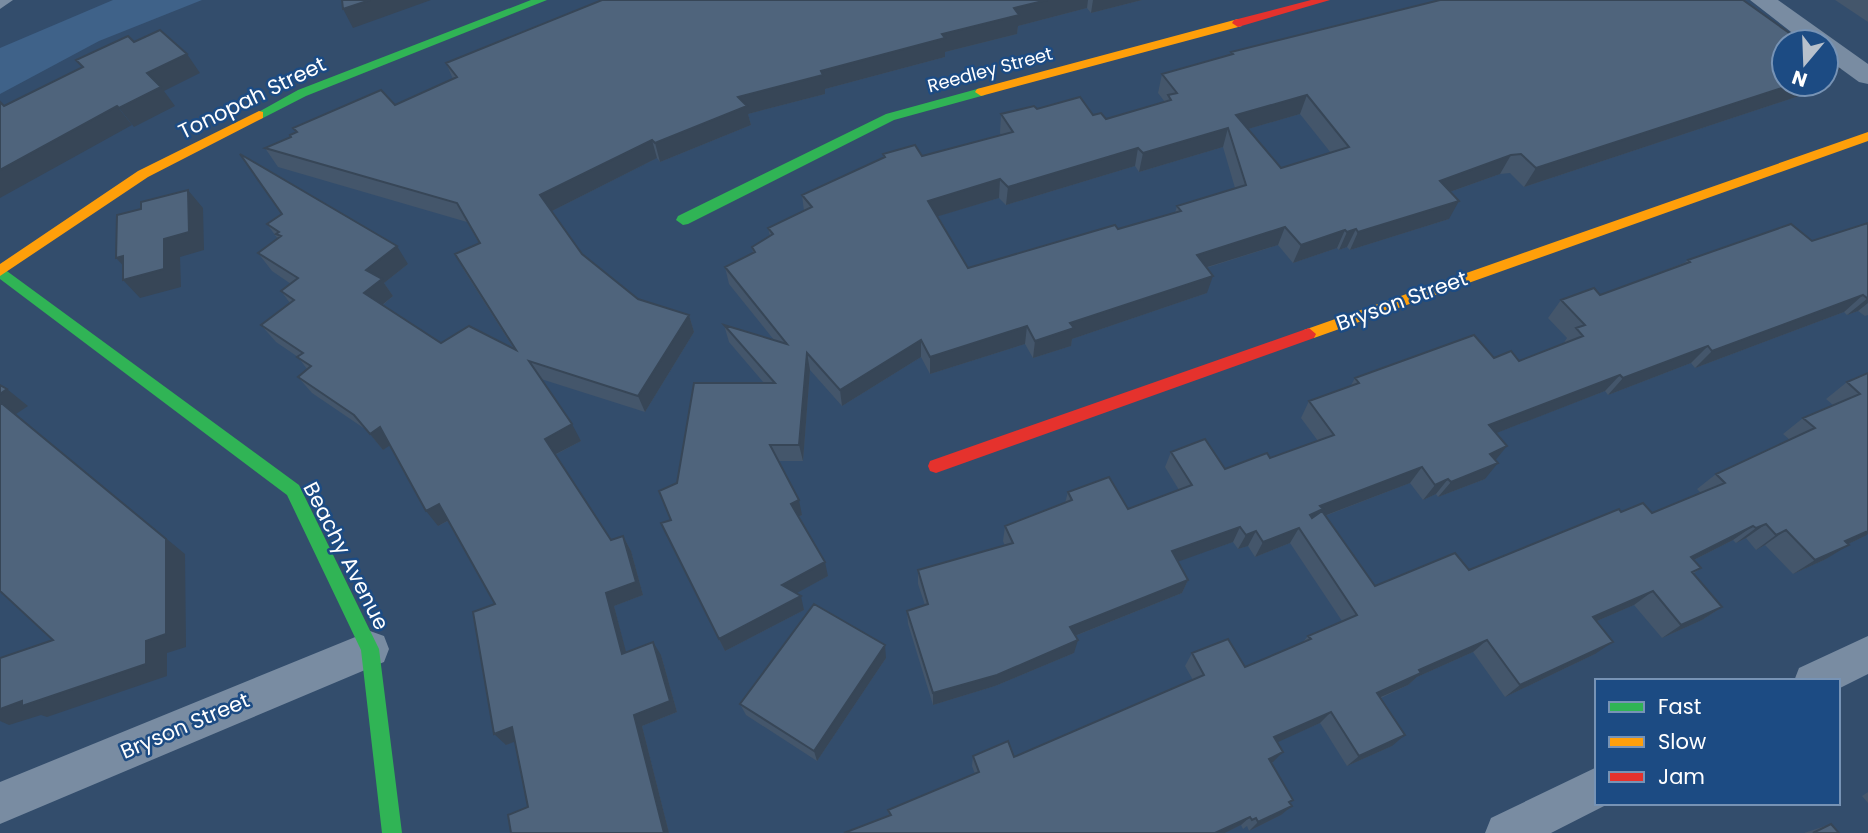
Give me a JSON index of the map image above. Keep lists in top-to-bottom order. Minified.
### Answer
{"streets":{"street":["Reedley Street","Tonopah Street","Bryson Street","Beachy Avenue"]},"crossings":[["Tonopah Street","Beachy Avenue"],["Bryson Street","Beachy Avenue"]],"legend":["Fast","Slow","Jam"],"north":"bottom"}
